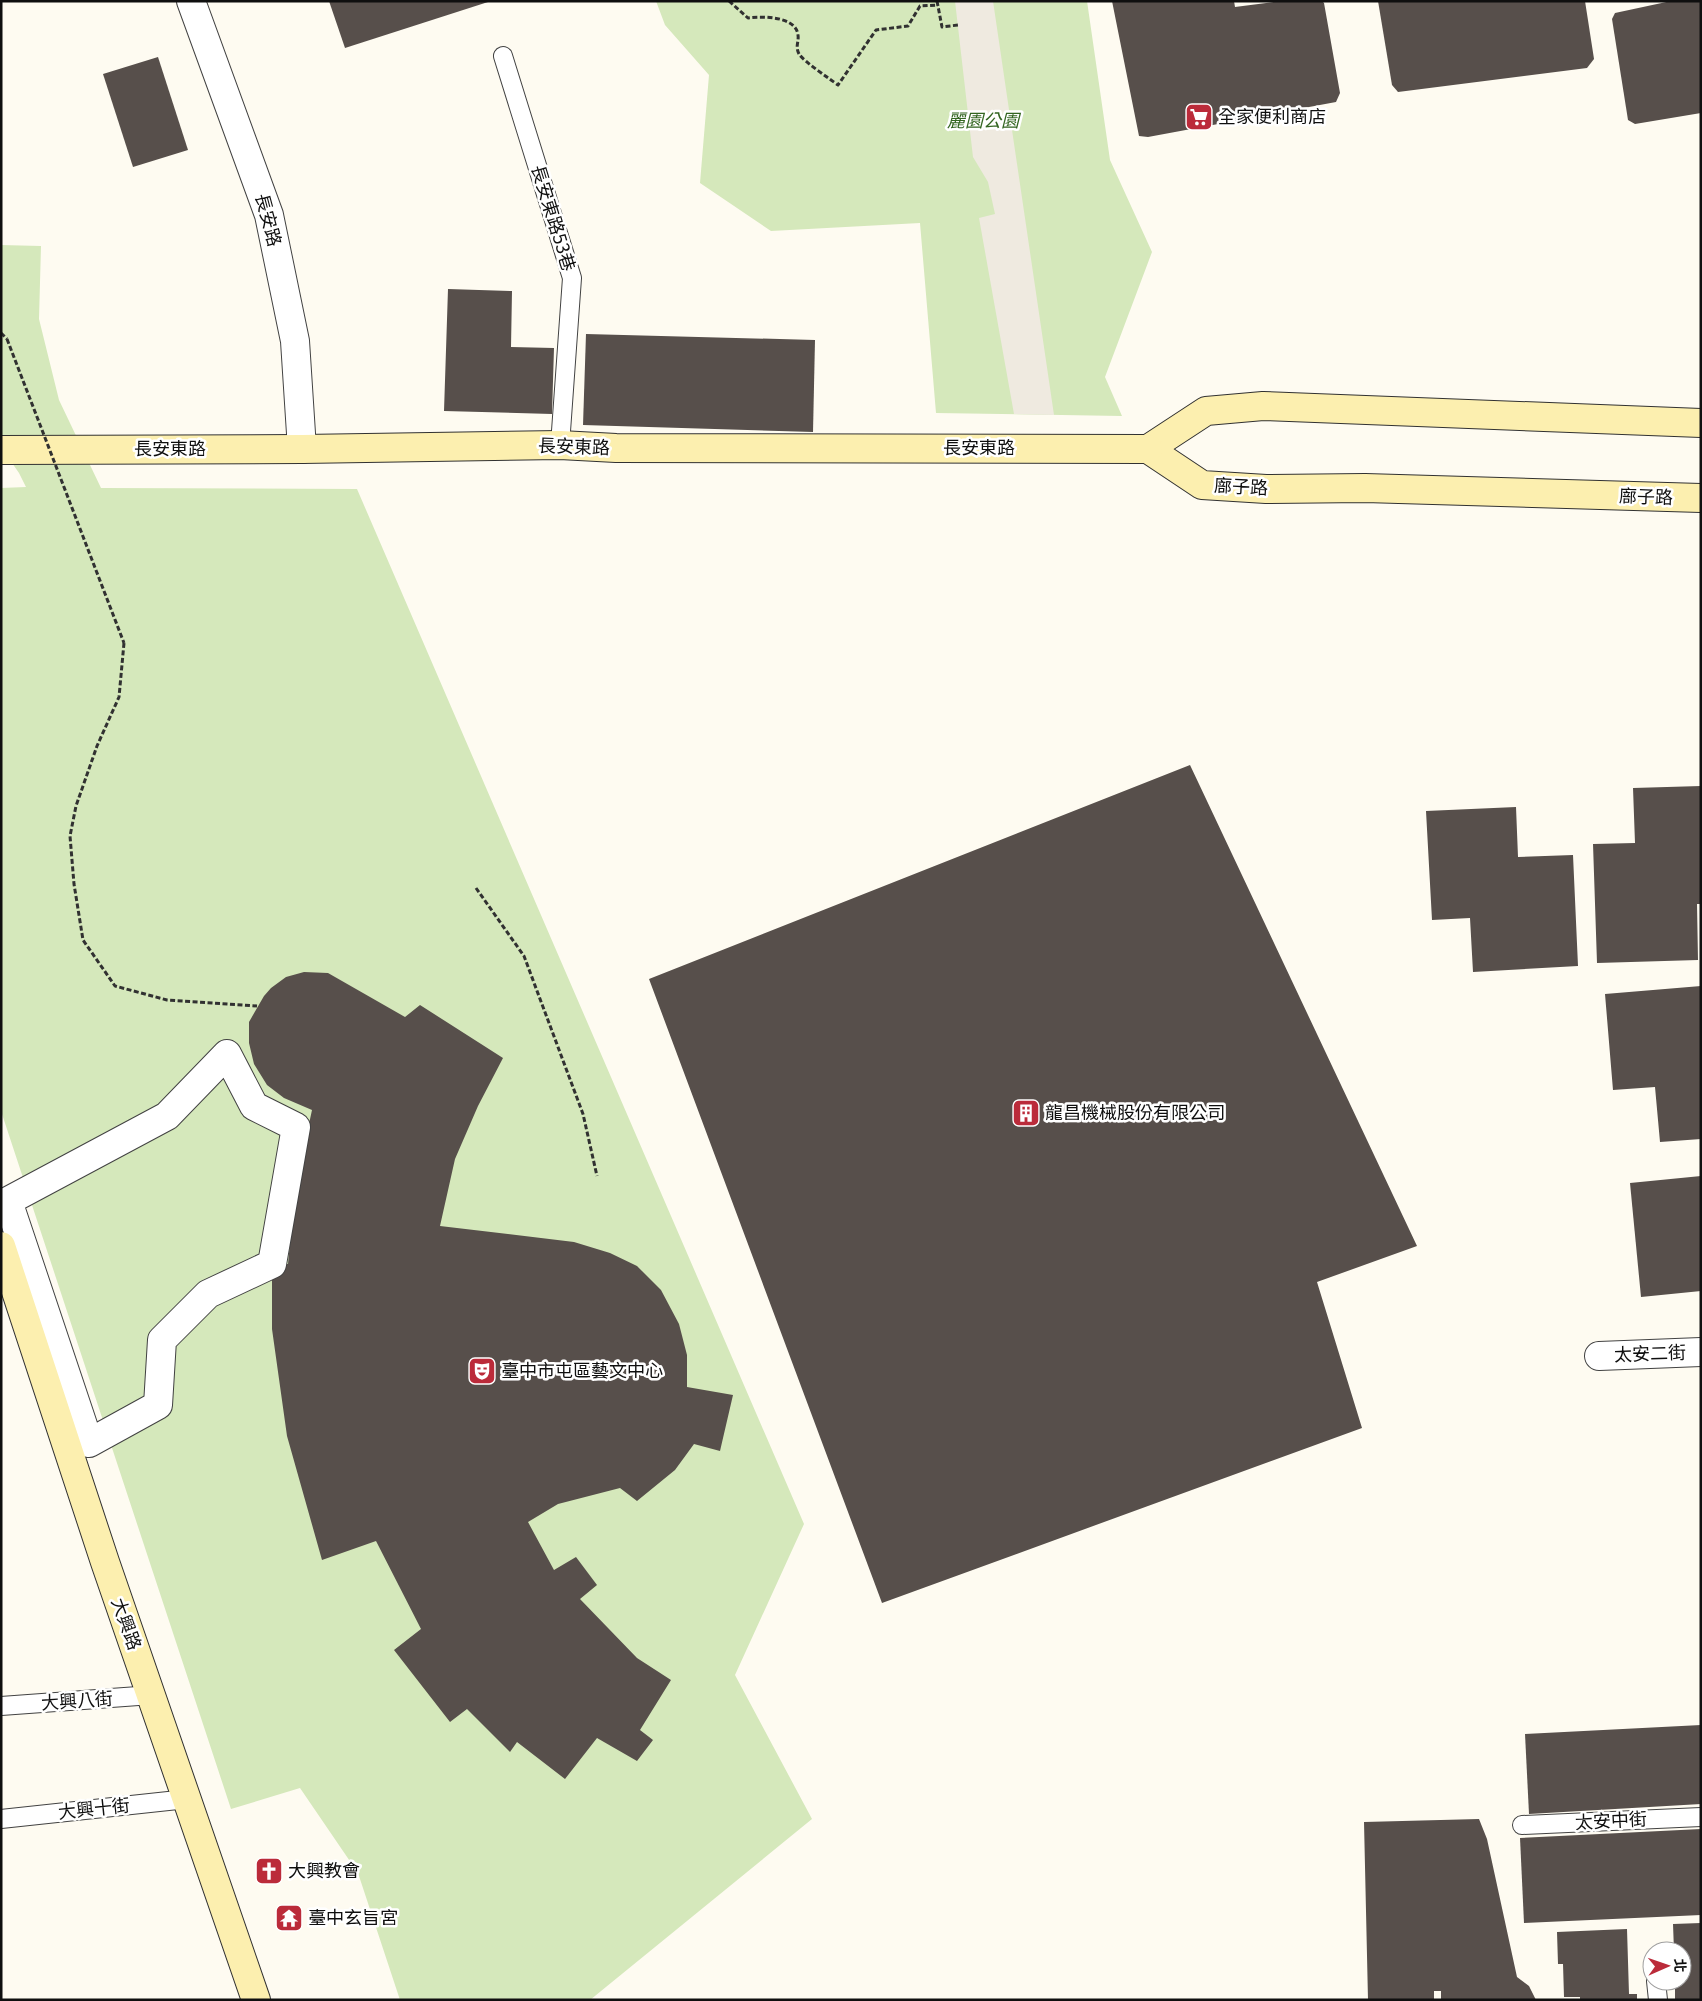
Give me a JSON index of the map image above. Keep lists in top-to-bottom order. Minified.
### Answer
{"streets":{"street":["長安路","長安東路","廍子路","太安二街","大興路"],"lane":["長安東路53巷","大興八街","大興十街","太安中街"]},"crossings":[["長安東路53巷","長安東路"],["長安路","長安東路"],["長安東路","廍子路"],["大興路","大興八街"],["大興路","大興十街"]],"parks":["麗園公園"],"places":{"supermarket":["全家便利商店"],"building":["龍昌機械股份有限公司"],"theatre":["臺中市屯區藝文中心"],"church":["大興教會"],"temple":["臺中玄旨宮"]},"north":"right"}
